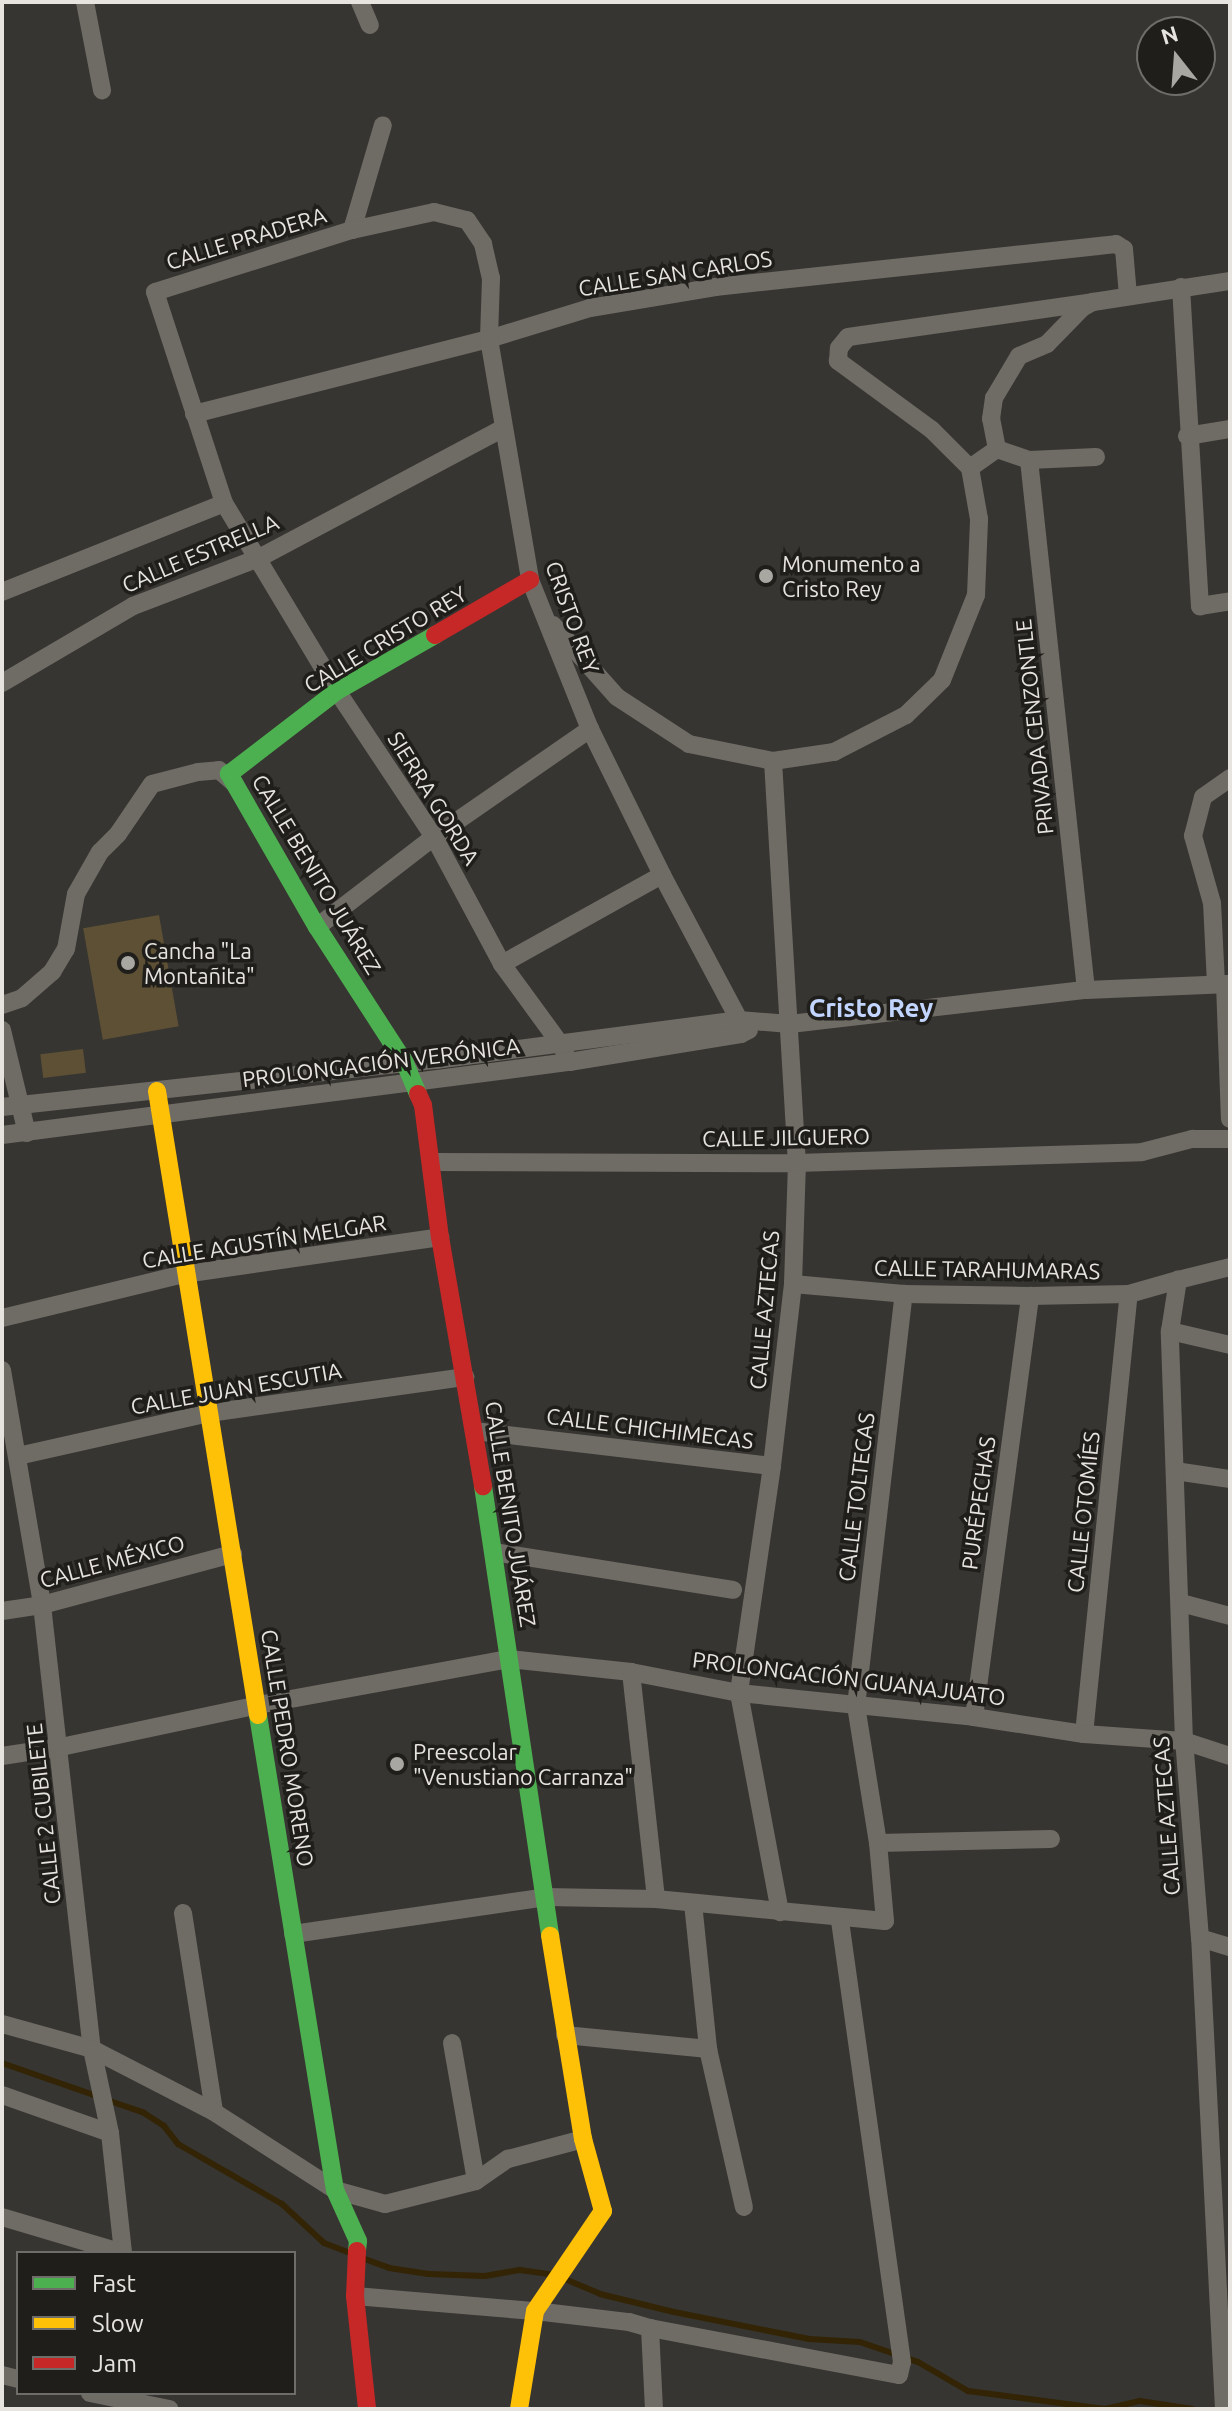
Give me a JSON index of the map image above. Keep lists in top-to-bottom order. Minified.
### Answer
{"streets":{"street":["CALLE PRADERA","CALLE SAN CARLOS","CALLE ESTRELLA","CRISTO REY","CALLE CRISTO REY","PRIVADA CENZONTLE","SIERRA GORDA","CALLE BENITO JUÁREZ","PROLONGACIÓN VERÓNICA","CALLE JILGUERO","CALLE AGUSTÍN MELGAR","CALLE TARAHUMARAS","CALLE AZTECAS","CALLE JUAN ESCUTIA","CALLE CHICHIMECAS","CALLE TOLTECAS","PURÉPECHAS","CALLE OTOMÍES","CALLE MÉXICO","PROLONGACIÓN GUANAJUATO","CALLE PEDRO MORENO","CALLE 2 CUBILETE"]},"crossings":[["CALLE PRADERA","CRISTO REY"],["CALLE PRADERA","SIERRA GORDA"],["CALLE SAN CARLOS","CRISTO REY"],["CALLE SAN CARLOS","SIERRA GORDA"],["CALLE ESTRELLA","CRISTO REY"],["CALLE ESTRELLA","SIERRA GORDA"],["CRISTO REY","CALLE CRISTO REY"],["CRISTO REY","PROLONGACIÓN VERÓNICA"],["CALLE CRISTO REY","SIERRA GORDA"],["CALLE CRISTO REY","CALLE BENITO JUÁREZ"],["PRIVADA CENZONTLE","PROLONGACIÓN VERÓNICA"],["SIERRA GORDA","PROLONGACIÓN VERÓNICA"],["CALLE BENITO JUÁREZ","PROLONGACIÓN VERÓNICA"],["CALLE BENITO JUÁREZ","CALLE JILGUERO"],["CALLE BENITO JUÁREZ","CALLE AGUSTÍN MELGAR"],["CALLE BENITO JUÁREZ","CALLE JUAN ESCUTIA"],["CALLE BENITO JUÁREZ","CALLE CHICHIMECAS"],["CALLE BENITO JUÁREZ","PROLONGACIÓN GUANAJUATO"],["PROLONGACIÓN VERÓNICA","CALLE AZTECAS"],["PROLONGACIÓN VERÓNICA","CALLE PEDRO MORENO"],["CALLE JILGUERO","CALLE AZTECAS"],["CALLE AGUSTÍN MELGAR","CALLE PEDRO MORENO"],["CALLE TARAHUMARAS","CALLE AZTECAS"],["CALLE TARAHUMARAS","CALLE TOLTECAS"],["CALLE TARAHUMARAS","PURÉPECHAS"],["CALLE TARAHUMARAS","CALLE OTOMÍES"],["CALLE AZTECAS","CALLE CHICHIMECAS"],["CALLE AZTECAS","PROLONGACIÓN GUANAJUATO"],["CALLE JUAN ESCUTIA","CALLE PEDRO MORENO"],["CALLE JUAN ESCUTIA","CALLE 2 CUBILETE"],["CALLE TOLTECAS","PROLONGACIÓN GUANAJUATO"],["PURÉPECHAS","PROLONGACIÓN GUANAJUATO"],["CALLE OTOMÍES","PROLONGACIÓN GUANAJUATO"],["CALLE MÉXICO","CALLE PEDRO MORENO"],["CALLE MÉXICO","CALLE 2 CUBILETE"],["PROLONGACIÓN GUANAJUATO","CALLE PEDRO MORENO"],["PROLONGACIÓN GUANAJUATO","CALLE 2 CUBILETE"]],"districts":["Cristo Rey"],"places":["Monumento a Cristo Rey","Cancha \"La Montañita\"","Preescolar \"Venustiano Carranza\""],"legend":["Fast","Slow","Jam"],"north":"top"}
